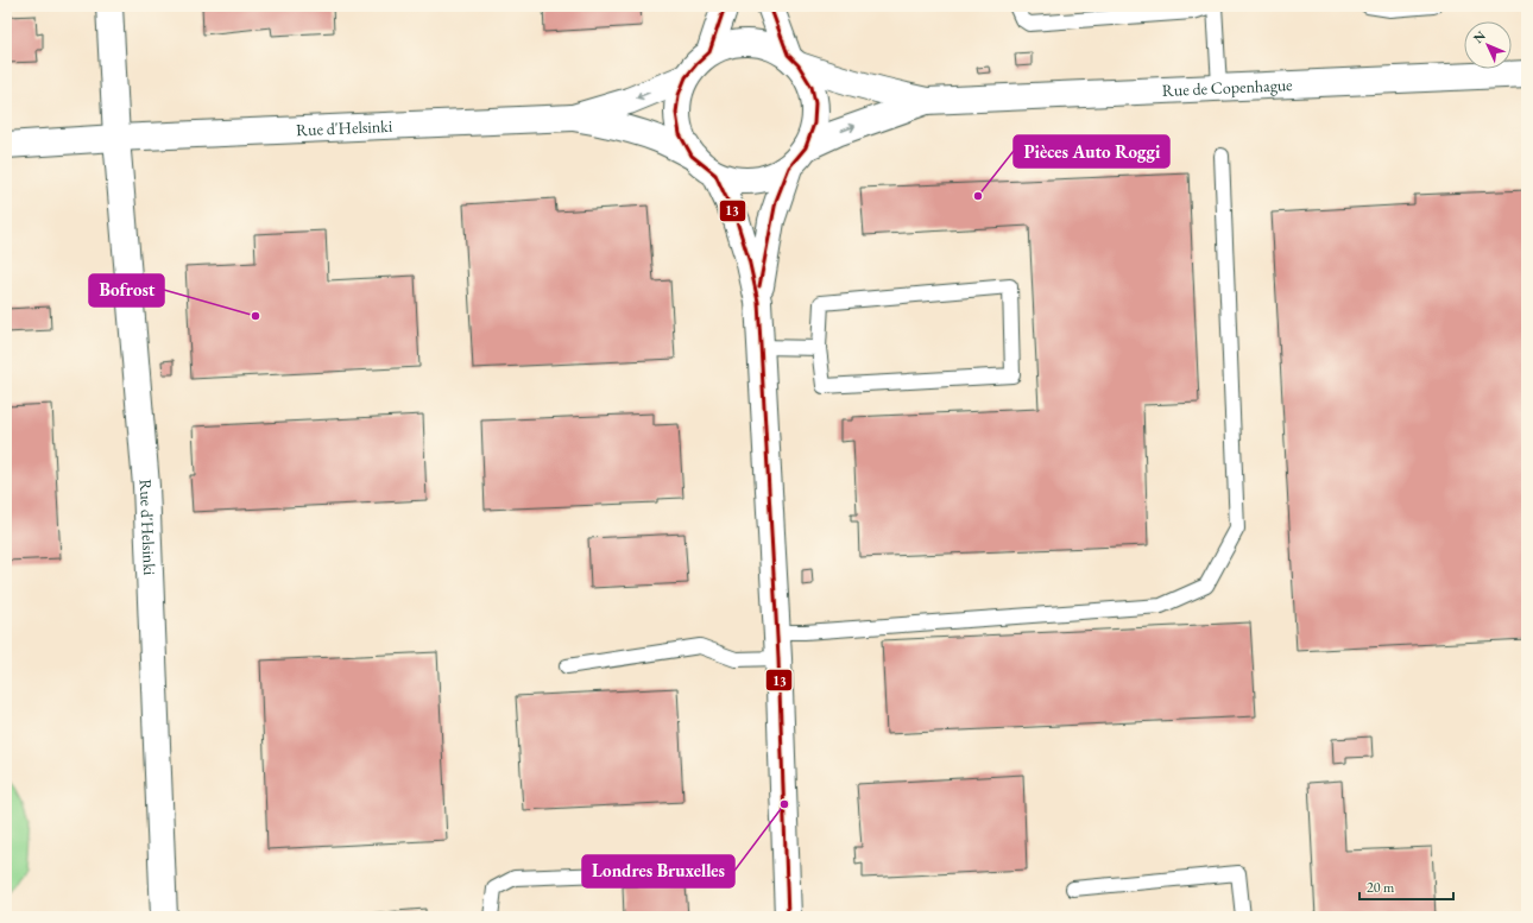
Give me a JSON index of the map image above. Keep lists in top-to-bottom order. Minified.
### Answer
{"streets":{"street":["Rue de Copenhague","Rue d'Helsinki"]},"crossings":[["Rue de Copenhague","Rue d'Helsinki"]],"places":["Pièces Auto Roggi","Bofrost","Londres Bruxelles"],"lines":["transit line 13"],"scale_bar":"20 m","north":"top left"}
